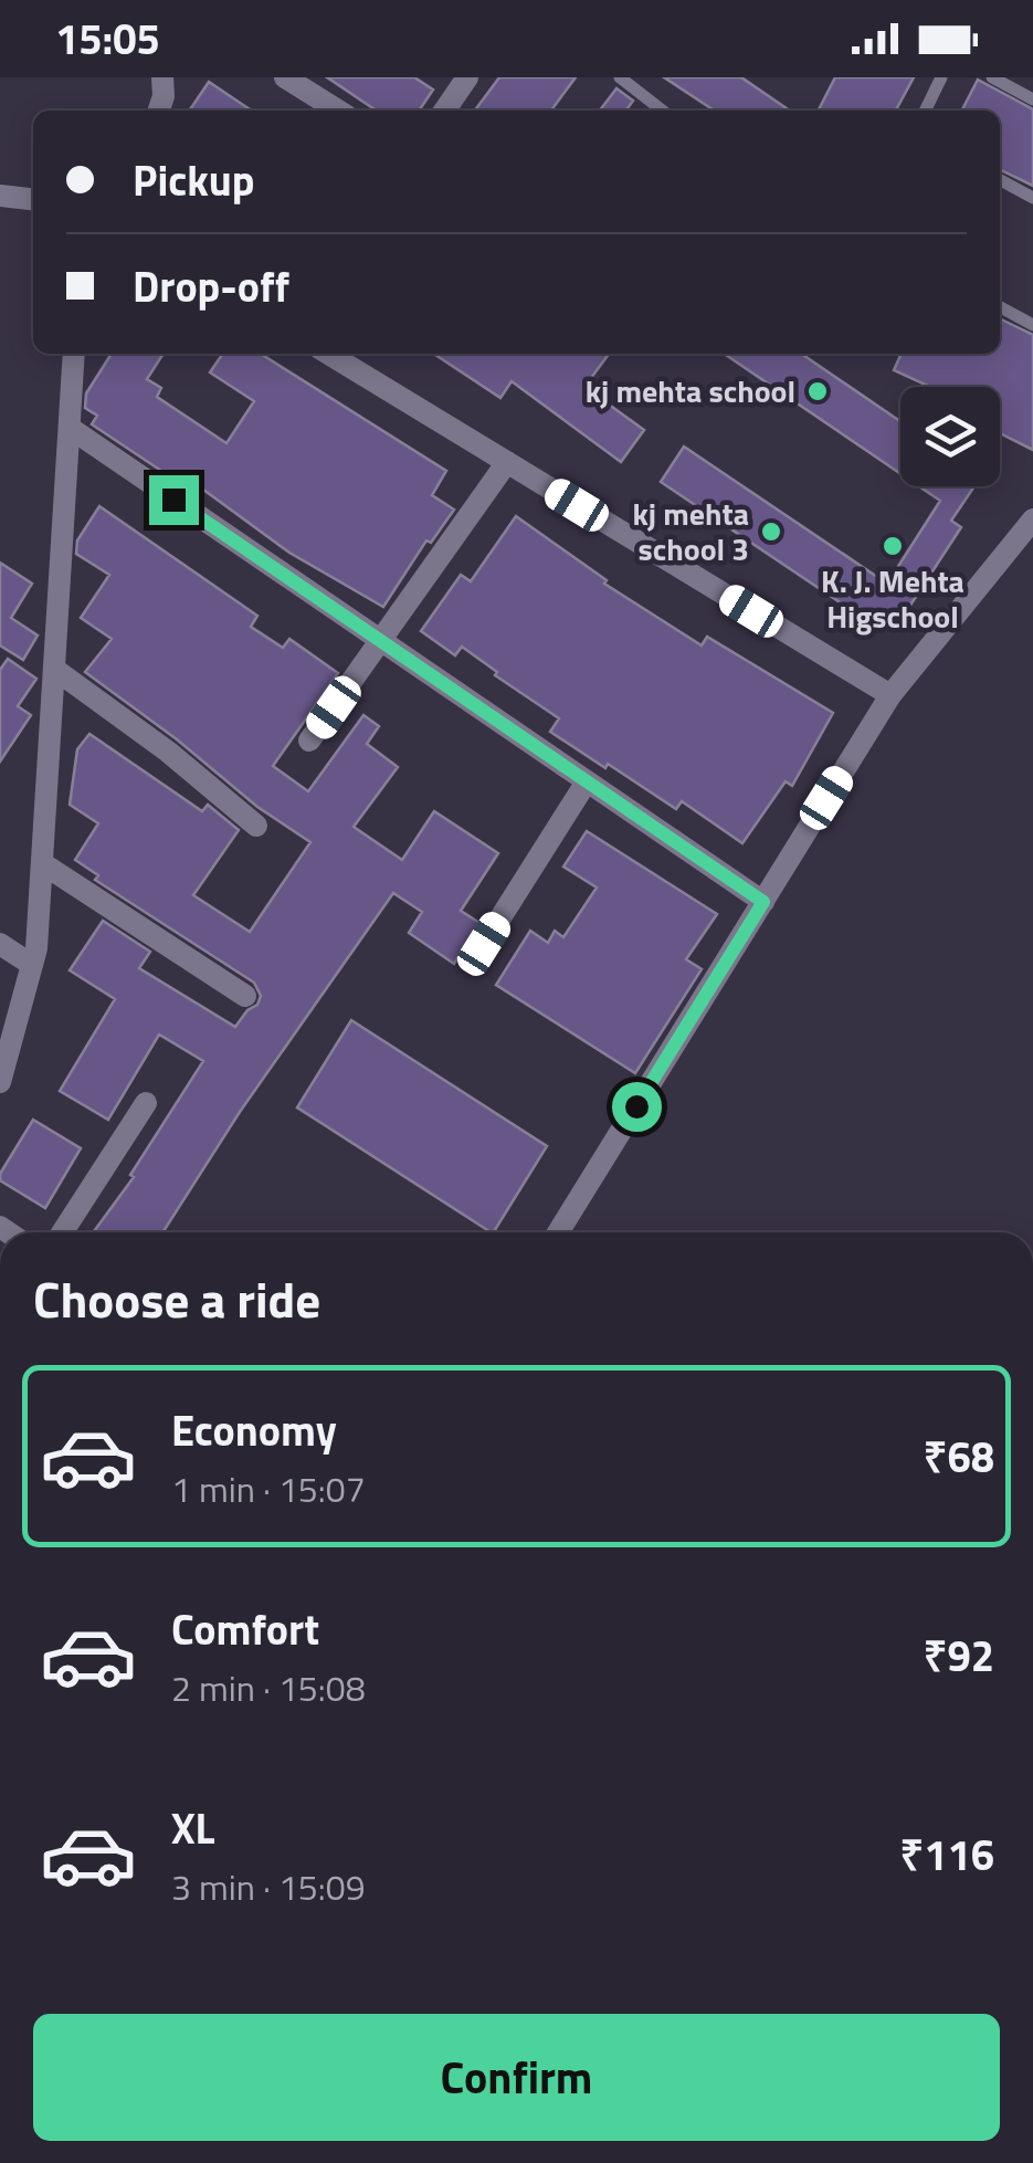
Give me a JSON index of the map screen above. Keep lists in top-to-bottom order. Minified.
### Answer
{"places":["kj mehta school","kj mehta school 3","K. J. Mehta Higschool"],"page":{"status":"15:05","banner":["Pickup","Drop-off"],"heading":"Choose a ride","list":[{"name":"Economy","note":"1 min · 15:07","value":"₹68"},{"name":"Comfort","note":"2 min · 15:08","value":"₹92"},{"name":"XL","note":"3 min · 15:09","value":"₹116"}],"buttons":"Confirm"}}
